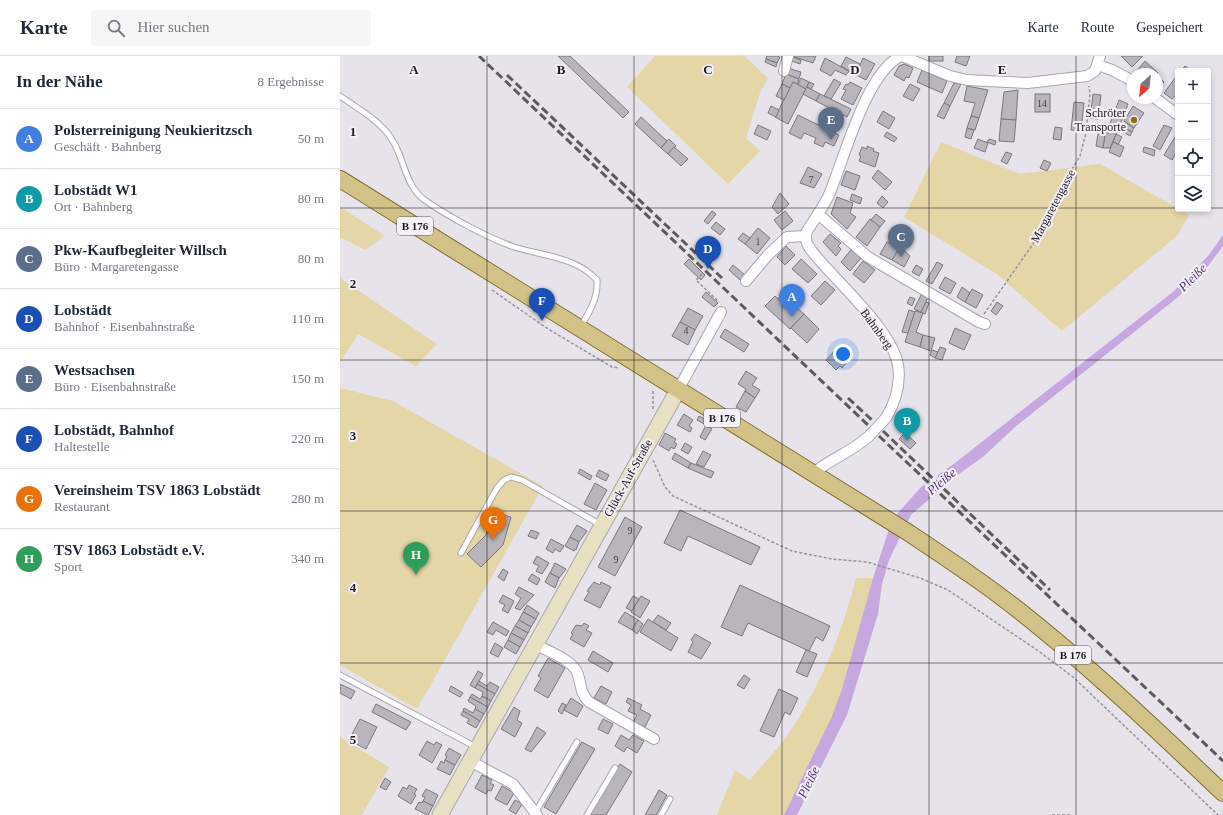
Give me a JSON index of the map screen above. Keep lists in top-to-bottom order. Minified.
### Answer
{"streets":{"main road":["B 176","Glück-Auf-Straße"],"street":["Bahnberg"],"path":["Margaretengasse"]},"crossings":[["B 176","Bahnberg"],["B 176","Glück-Auf-Straße"]],"water":["Pleiße"],"places":["Schröter Transporte"],"house_numbers":["14","7","1","4","9","9"],"north":"bottom left","page":{"header":"Karte","search":"Hier suchen","nav":["Karte","Route","Gespeichert"],"heading":["In der Nähe","8 Ergebnisse"],"map_buttons":["+","−"],"pins":["E","C","D","A","F","B","G","H"],"list":[{"mark":"A","name":"Polsterreinigung Neukieritzsch","note":"Geschäft · Bahnberg","value":"50 m"},{"mark":"B","name":"Lobstädt W1","note":"Ort · Bahnberg","value":"80 m"},{"mark":"C","name":"Pkw-Kaufbegleiter Willsch","note":"Büro · Margaretengasse","value":"80 m"},{"mark":"D","name":"Lobstädt","note":"Bahnhof · Eisenbahnstraße","value":"110 m"},{"mark":"E","name":"Westsachsen","note":"Büro · Eisenbahnstraße","value":"150 m"},{"mark":"F","name":"Lobstädt, Bahnhof","note":"Haltestelle","value":"220 m"},{"mark":"G","name":"Vereinsheim TSV 1863 Lobstädt","note":"Restaurant","value":"280 m"},{"mark":"H","name":"TSV 1863 Lobstädt e.V.","note":"Sport","value":"340 m"}]},"grid":{"columns":["A","B","C","D","E"],"rows":["1","2","3","4","5"]}}
